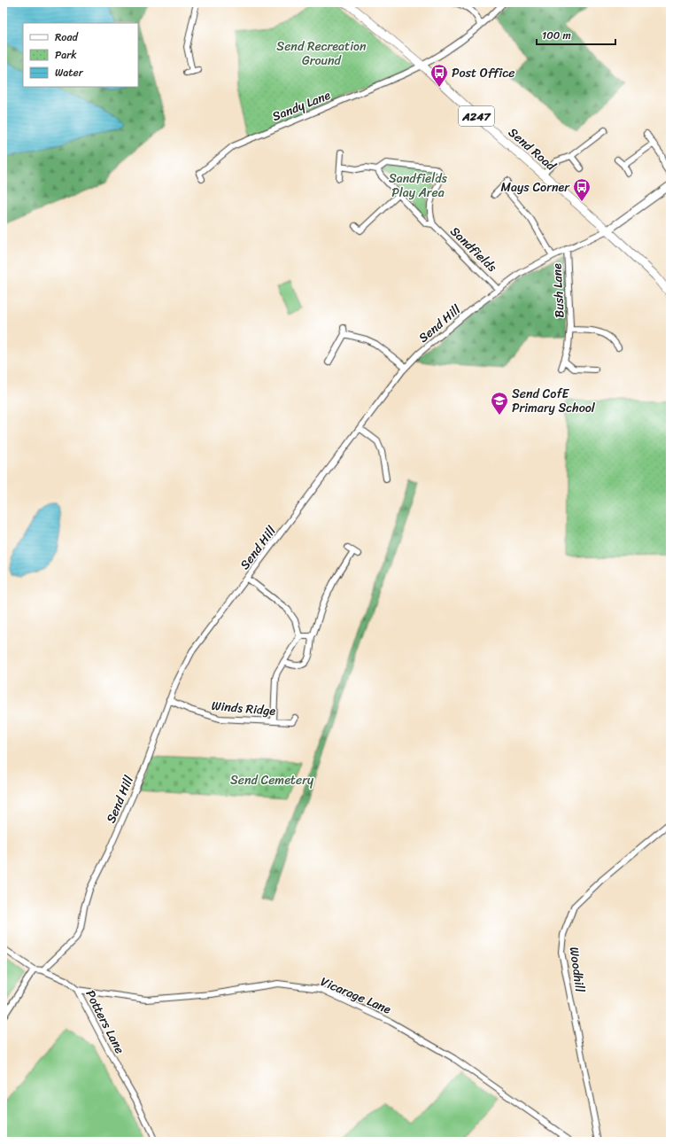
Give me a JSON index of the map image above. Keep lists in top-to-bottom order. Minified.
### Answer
{"streets":{"main road":["A247","Send Road"],"street":["Sandy Lane","Sandfields","Bush Lane","Send Hill","Winds Ridge","Woodhill","Vicarage Lane","Potters Lane"]},"crossings":[["Sandy Lane","Send Road"],["A247","Send Road"],["A247","Send Hill"],["Send Road","Send Hill"],["Sandfields","Send Hill"],["Bush Lane","Send Hill"],["Send Hill","Winds Ridge"],["Send Hill","Potters Lane"],["Vicarage Lane","Potters Lane"]],"parks":["Send Recreation Ground","Sandfields Play Area","Send Cemetery"],"places":{"bus stop":["Post Office","Mays Corner"],"school or university":["Send CofE Primary School"]},"legend":["Road","Park","Water"],"scale_bar":"100 m"}
